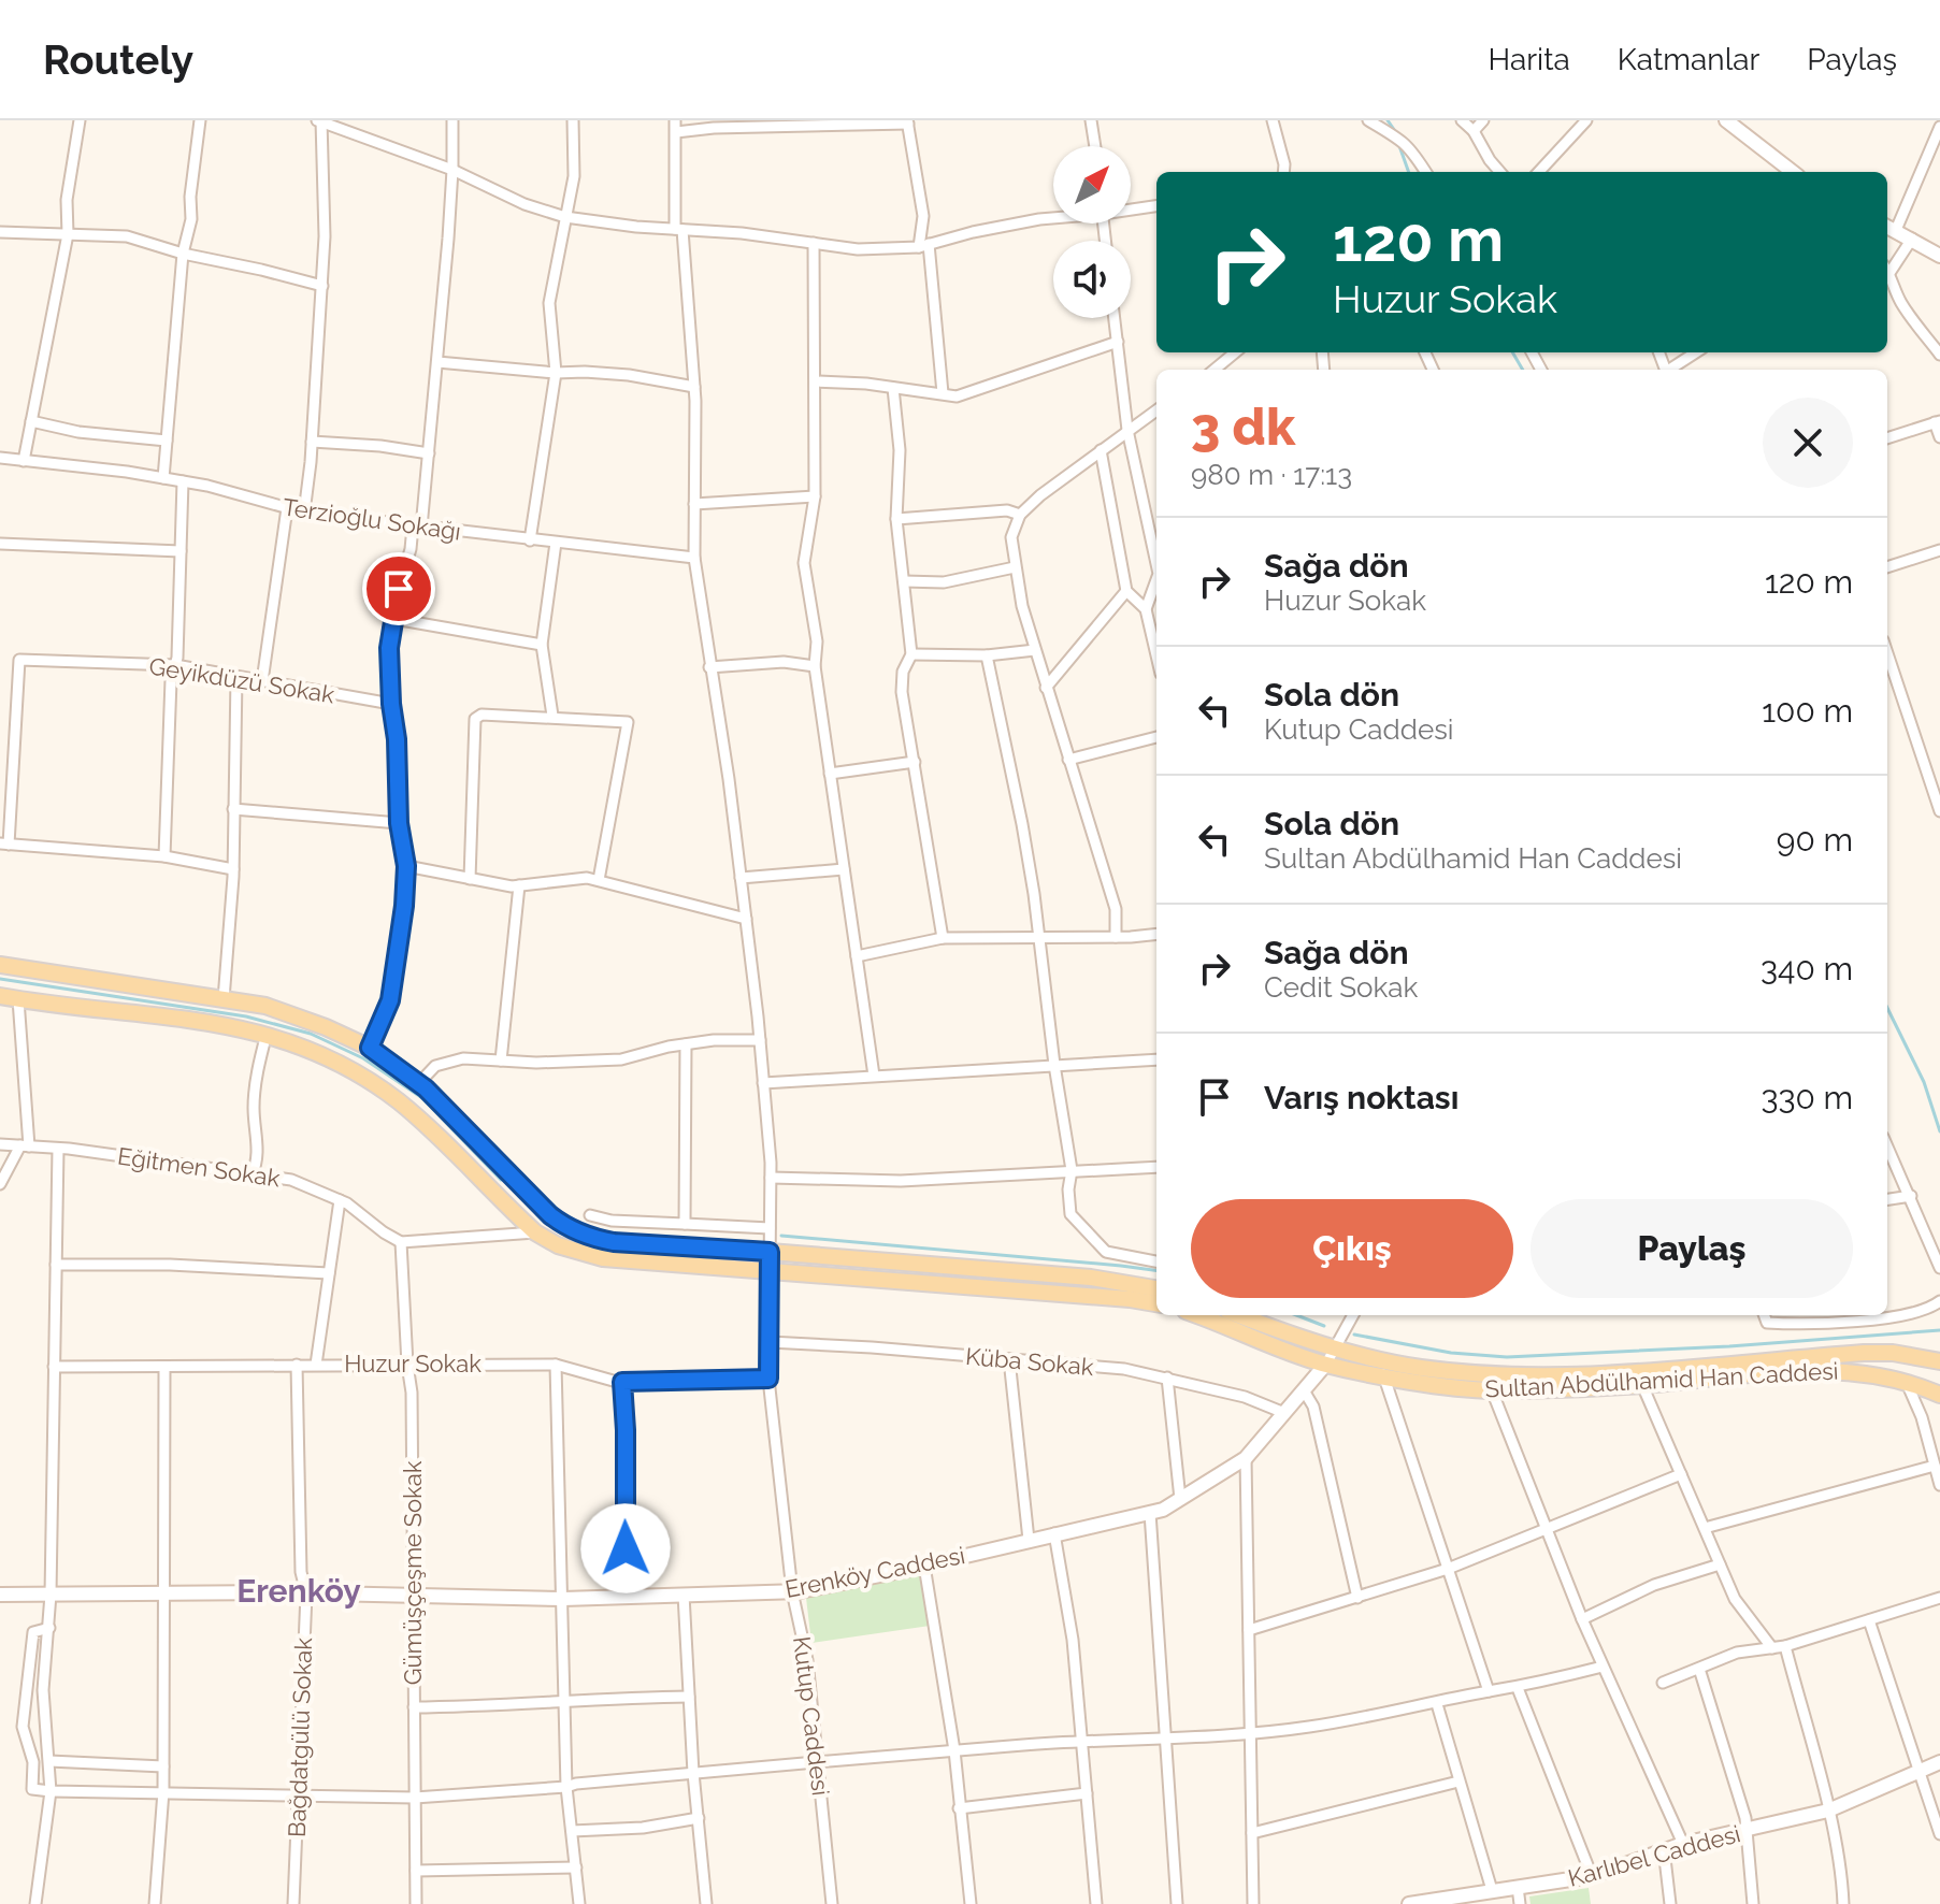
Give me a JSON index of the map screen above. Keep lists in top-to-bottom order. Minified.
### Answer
{"streets":{"main road":["Sultan Abdülhamid Han Caddesi"],"street":["Terzioğlu Sokağı","Geyikdüzü Sokak","Eğitmen Sokak","Küba Sokak","Huzur Sokak","Erenköy Caddesi","Gümüşçeşme Sokak","Kutup Caddesi","Bağdatgülü Sokak","Karlıbel Caddesi"]},"crossings":[["Terzioğlu Sokağı","Kutup Caddesi"],["Eğitmen Sokak","Gümüşçeşme Sokak"],["Küba Sokak","Erenköy Caddesi"],["Küba Sokak","Kutup Caddesi"],["Huzur Sokak","Gümüşçeşme Sokak"],["Huzur Sokak","Kutup Caddesi"],["Huzur Sokak","Bağdatgülü Sokak"],["Sultan Abdülhamid Han Caddesi","Erenköy Caddesi"],["Erenköy Caddesi","Gümüşçeşme Sokak"],["Erenköy Caddesi","Kutup Caddesi"],["Erenköy Caddesi","Bağdatgülü Sokak"]],"districts":["Erenköy"],"north":"top right","page":{"header":"Routely","nav":["Harita","Katmanlar","Paylaş"],"turn":["120 m","Huzur Sokak"],"heading":["3 dk","980 m · 17:13"],"list":[{"name":"Sağa dön","note":"Huzur Sokak","value":"120 m"},{"name":"Sola dön","note":"Kutup Caddesi","value":"100 m"},{"name":"Sola dön","note":"Sultan Abdülhamid Han Caddesi","value":"90 m"},{"name":"Sağa dön","note":"Cedit Sokak","value":"340 m"},{"name":"Varış noktası","value":"330 m"}],"buttons":["Çıkış","Paylaş"]}}
